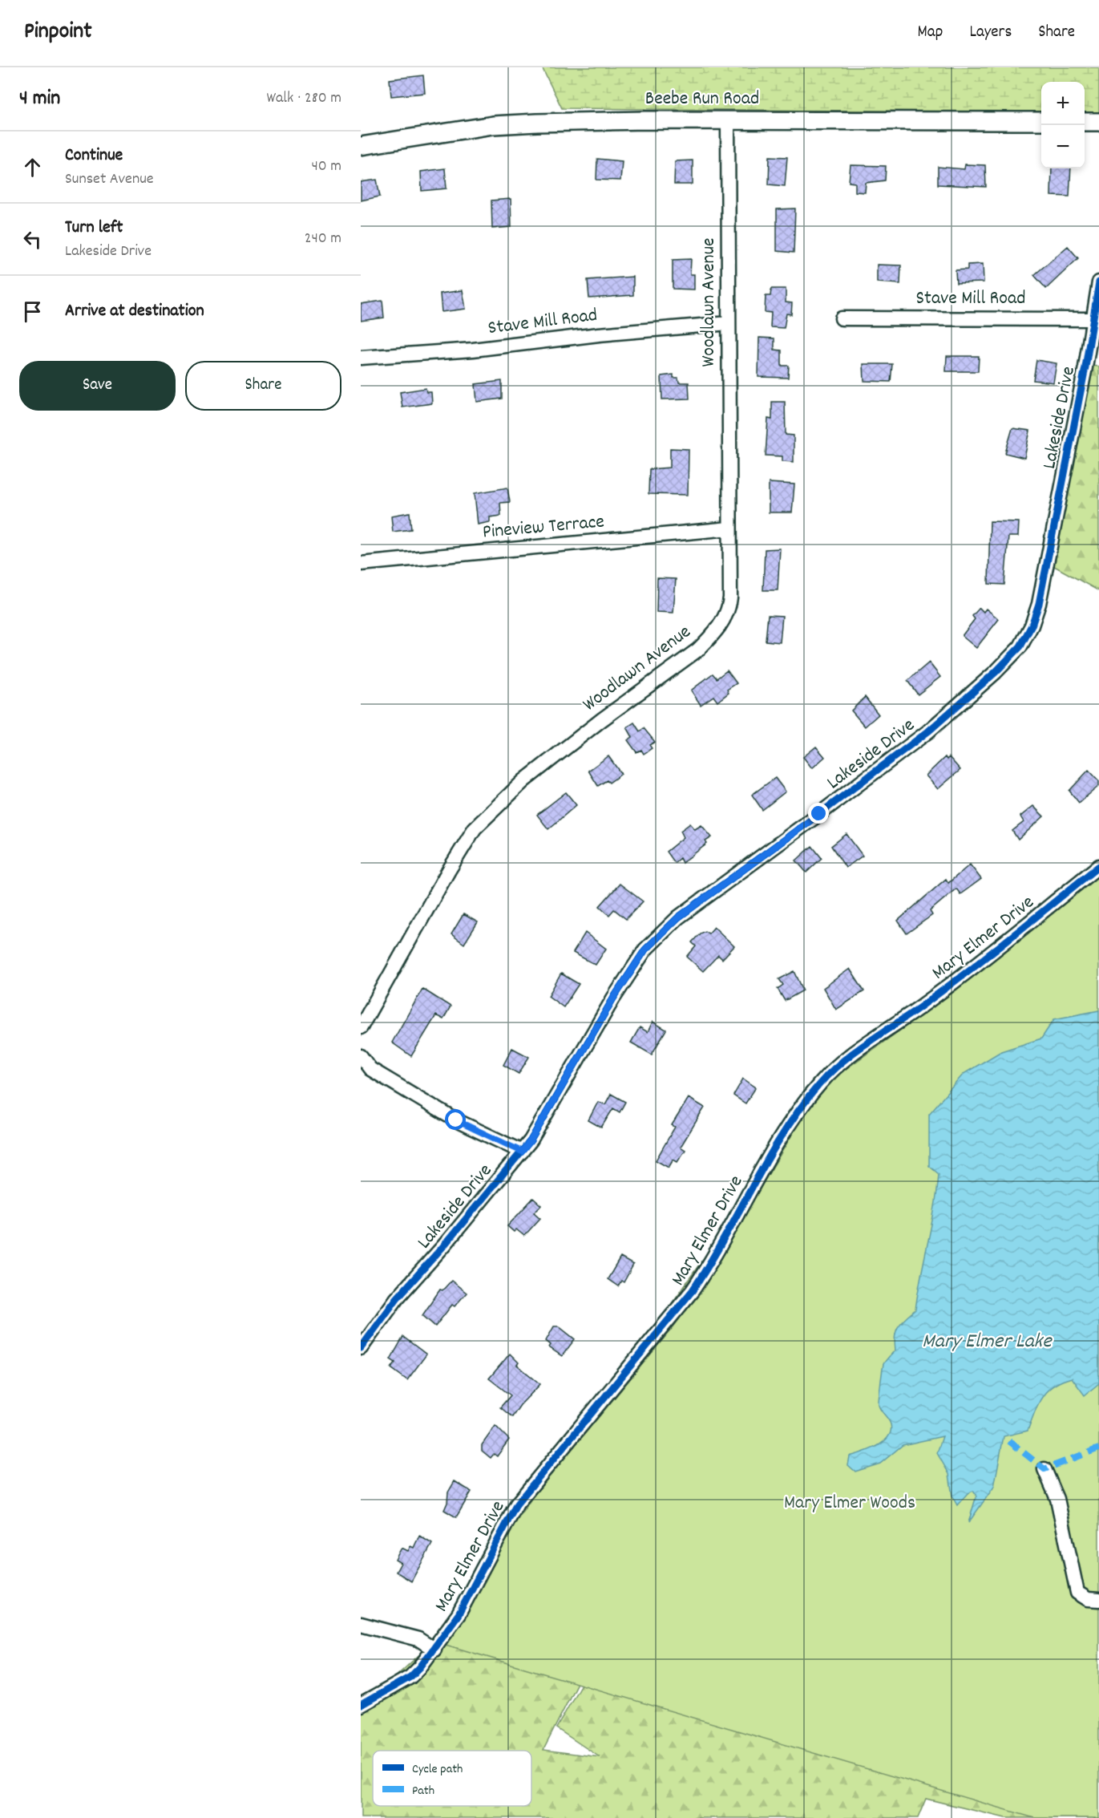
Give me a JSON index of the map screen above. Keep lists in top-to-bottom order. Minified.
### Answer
{"streets":{"main road":["Beebe Run Road"],"street":["Stave Mill Road","Woodlawn Avenue","Lakeside Drive","Pineview Terrace","Mary Elmer Drive"]},"crossings":[["Beebe Run Road","Woodlawn Avenue"],["Stave Mill Road","Woodlawn Avenue"],["Stave Mill Road","Lakeside Drive"],["Woodlawn Avenue","Pineview Terrace"]],"water":["Mary Elmer Lake"],"parks":["Mary Elmer Woods"],"legend":["Cycle path","Path"],"page":{"header":"Pinpoint","nav":["Map","Layers","Share"],"heading":["4 min","Walk · 280 m"],"map_buttons":["+","−"],"list":[["Continue","Sunset Avenue","40 m"],["Turn left","Lakeside Drive","240 m"],"Arrive at destination"],"buttons":["Save","Share"]}}
